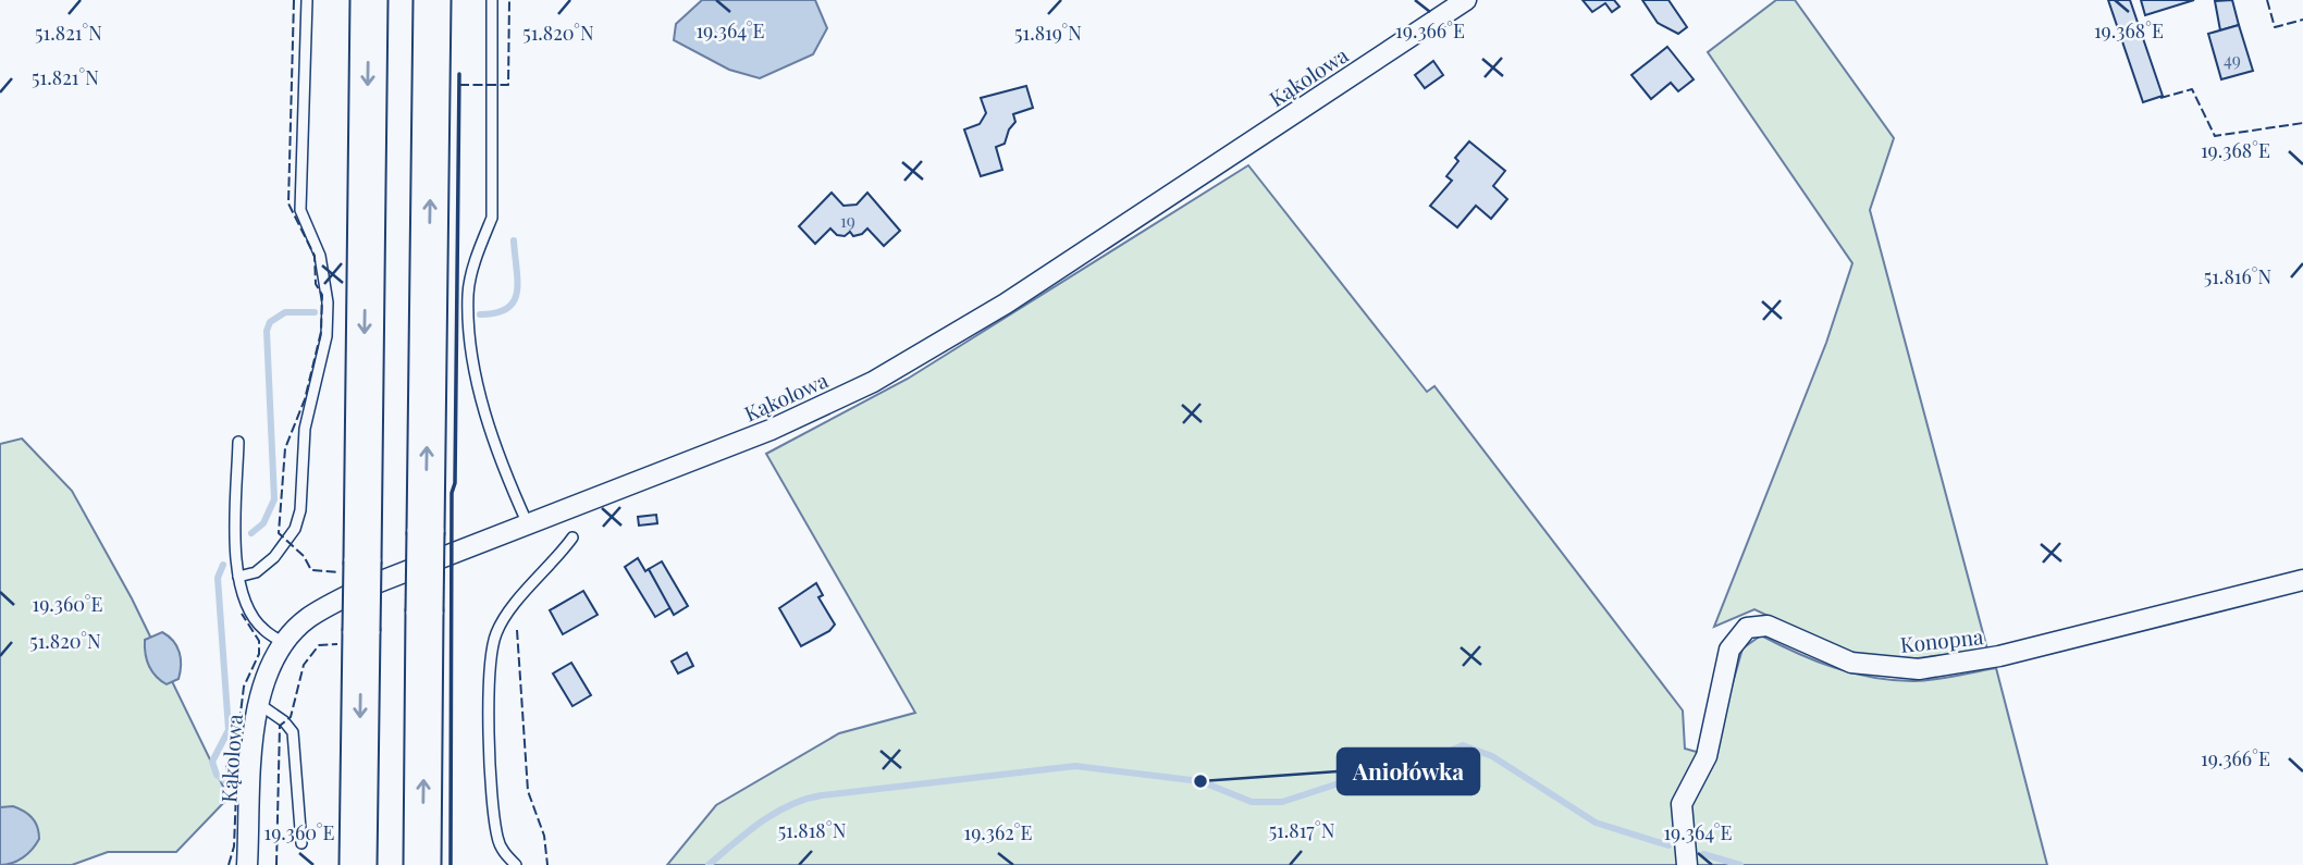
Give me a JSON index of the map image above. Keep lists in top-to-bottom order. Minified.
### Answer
{"streets":{"street":["Kąkolowa","Konopna"]},"places":["Aniołówka"],"house_numbers":["49","19"],"coordinates":["19.364°E","19.366°E","19.368°E","51.821°N","51.820°N","51.819°N","51.816°N","19.360°E","51.818°N","51.817°N","19.362°E"]}
